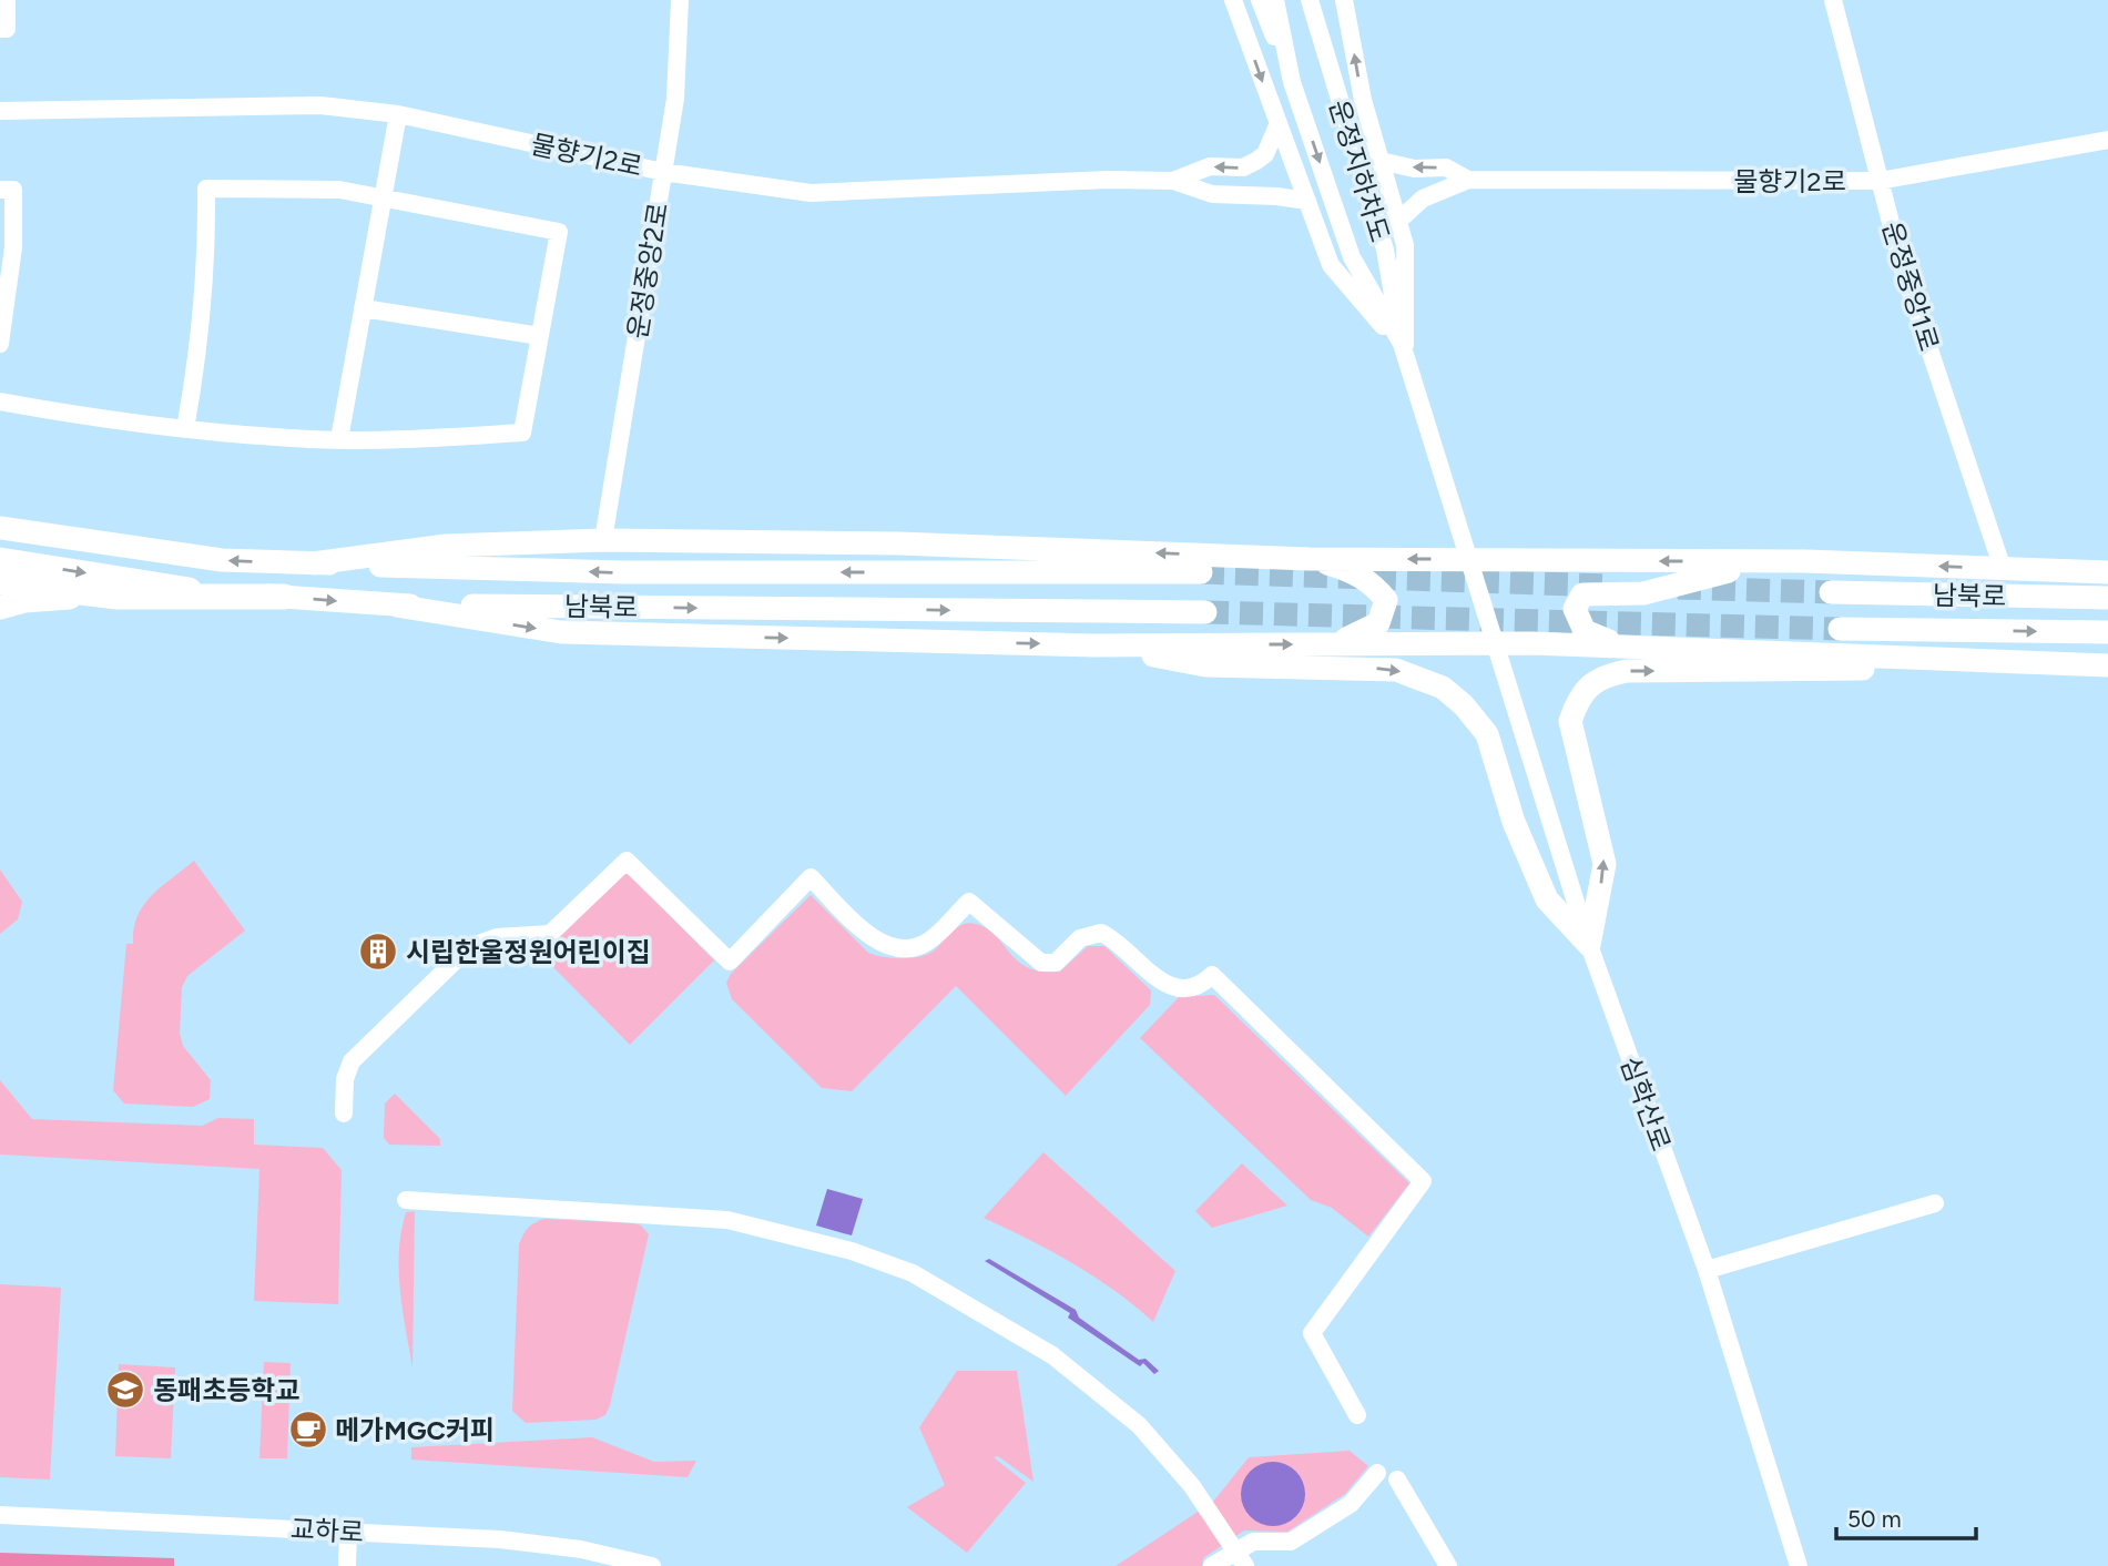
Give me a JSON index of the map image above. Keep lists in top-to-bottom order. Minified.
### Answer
{"streets":{"main road":["남북로"],"street":["물향기2로","운정지하차도","운정중앙2로","운정중앙1로","심학산로","교하로"]},"crossings":[["물향기2로","운정중앙2로"],["물향기2로","운정중앙1로"],["운정지하차도","심학산로"]],"places":{"building":["시립한울정원어린이집"],"school or university":["동패초등학교"],"cafe":["메가MGC커피"]},"scale_bar":"50 m"}
